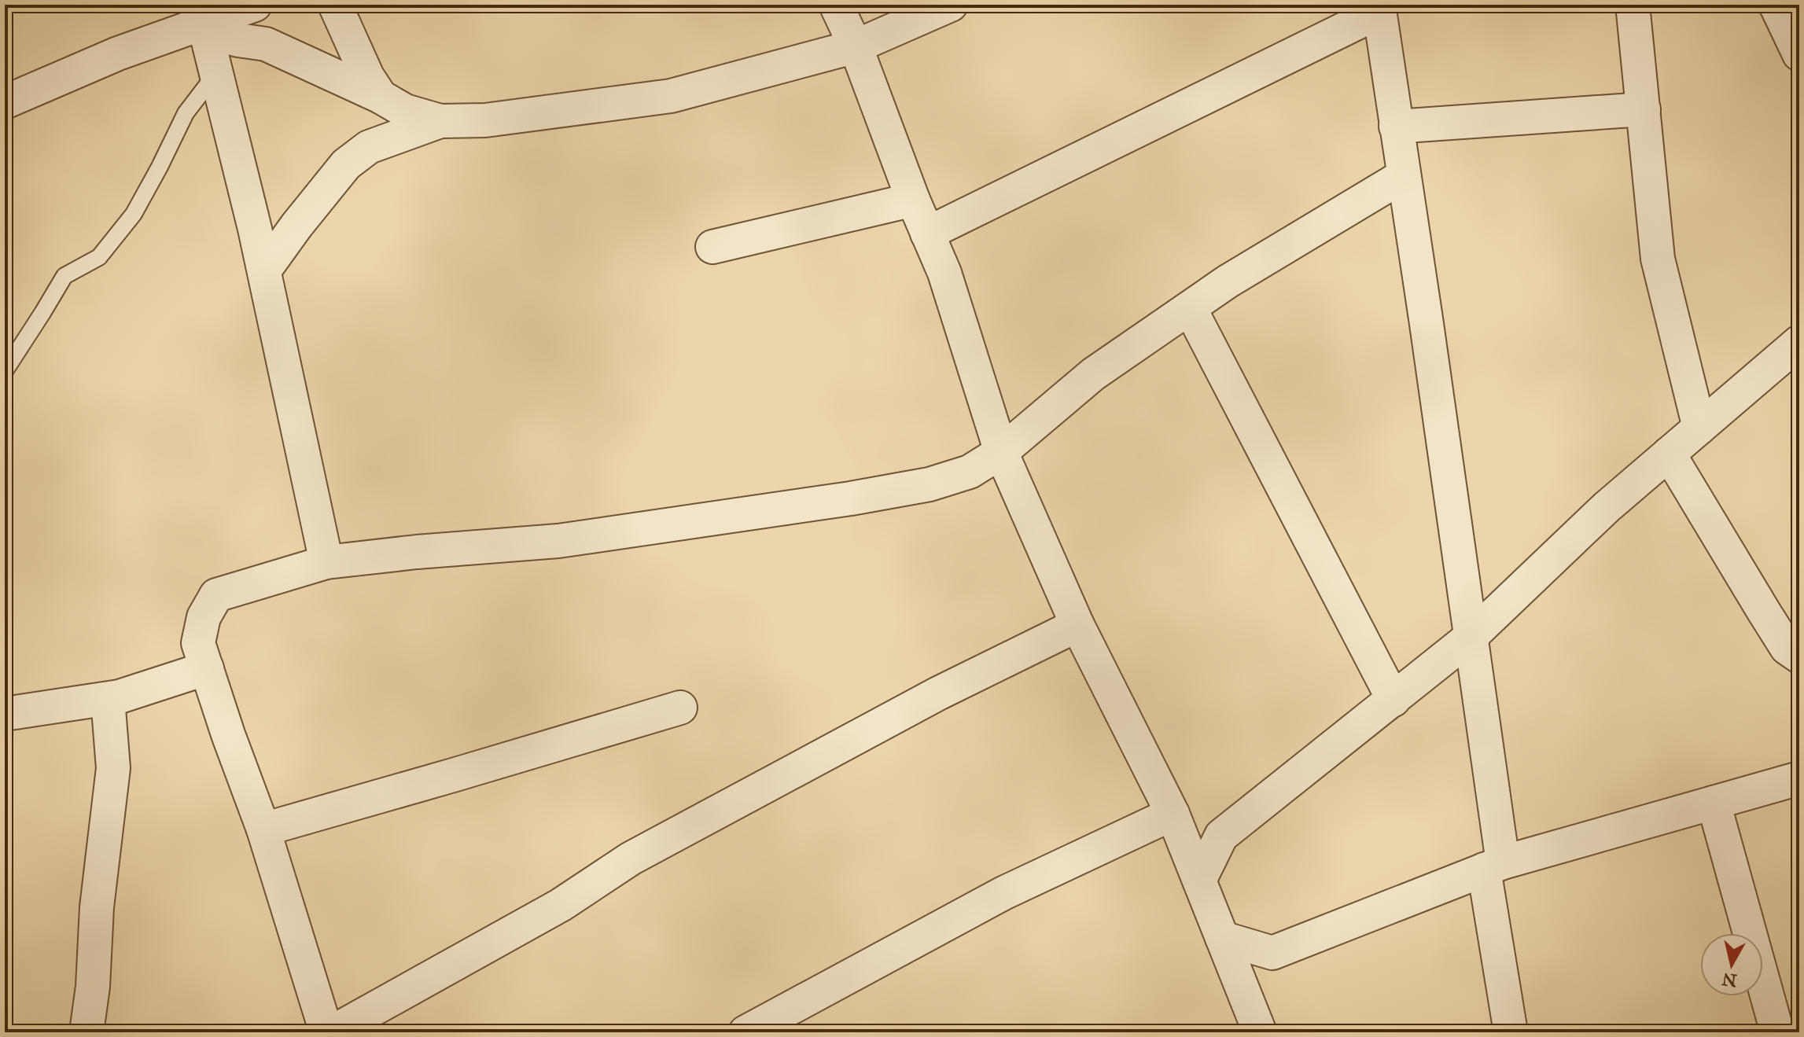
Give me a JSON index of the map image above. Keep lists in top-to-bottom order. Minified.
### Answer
{"north":"bottom"}
